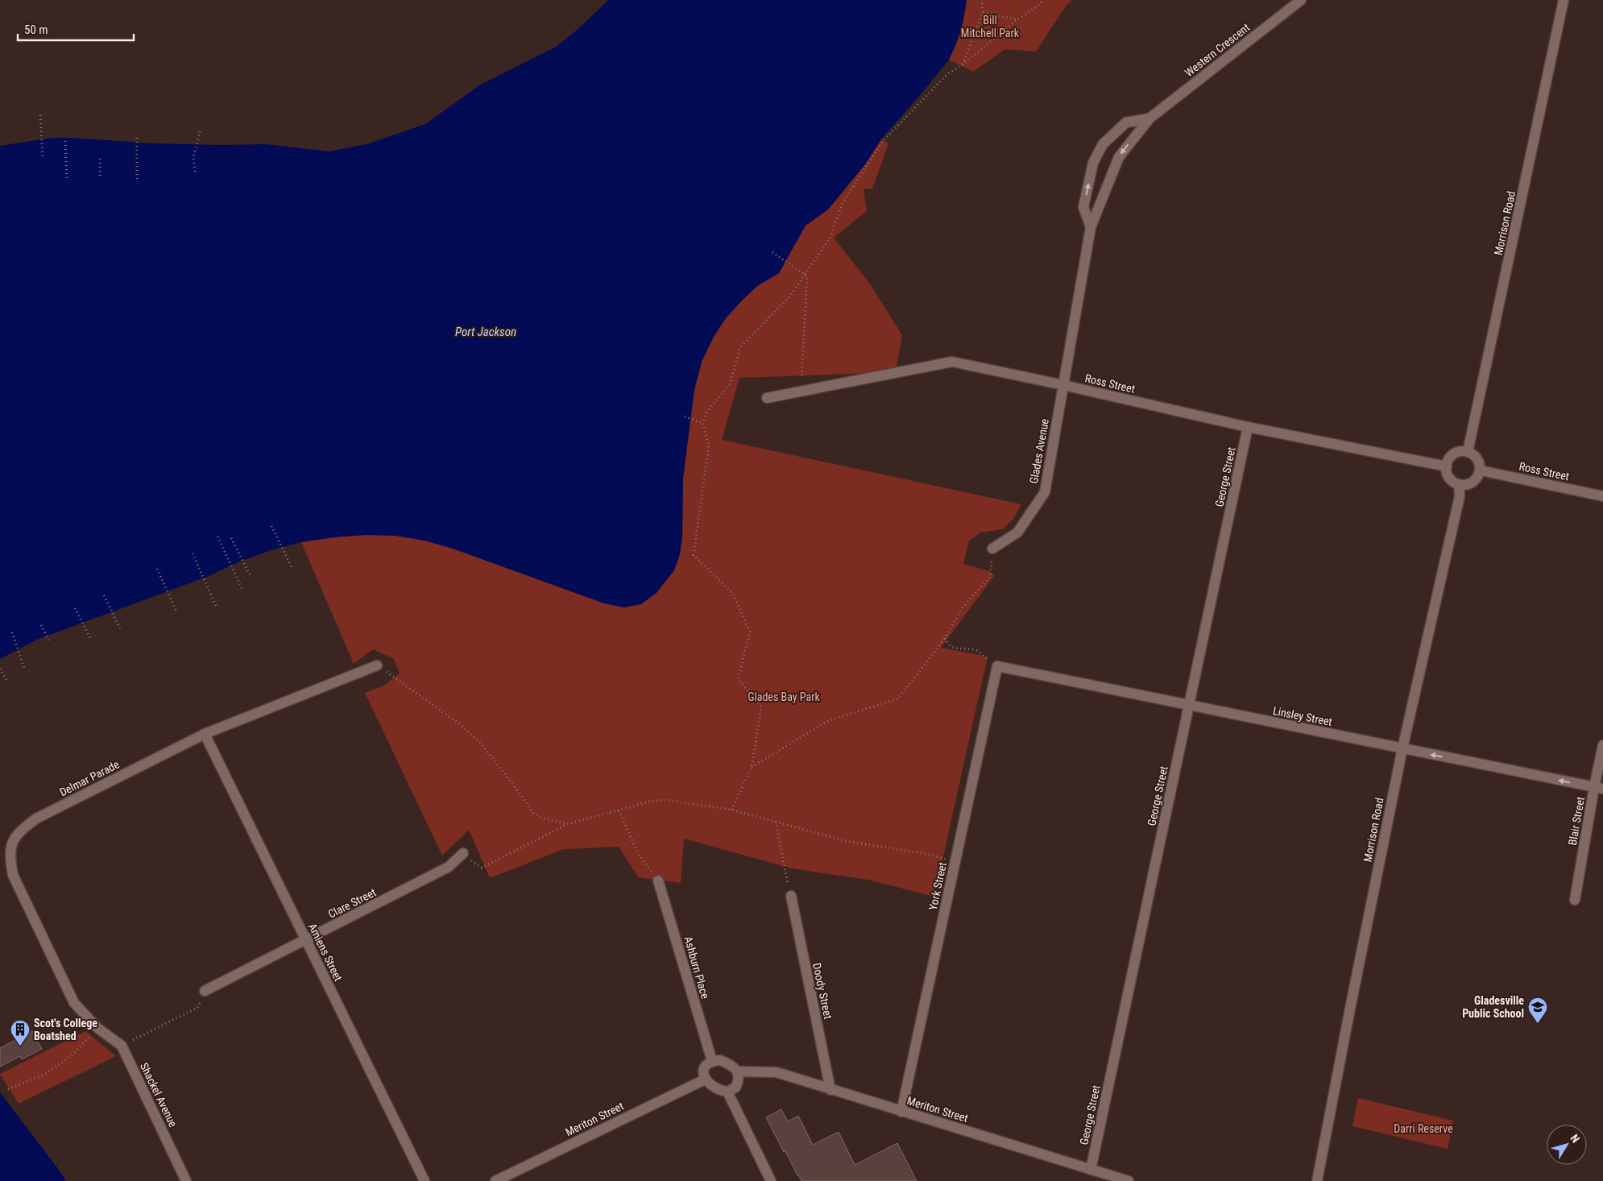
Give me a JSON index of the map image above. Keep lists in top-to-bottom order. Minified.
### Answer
{"streets":{"street":["Western Crescent","Morrison Road","Ross Street","Glades Avenue","George Street","Linsley Street","Delmar Parade","Blair Street","York Street","Clare Street","Amiens Street","Ashburn Place","Doody Street","Shackel Avenue","Meriton Street"]},"crossings":[["Western Crescent","Ross Street"],["Western Crescent","Glades Avenue"],["Morrison Road","Ross Street"],["Morrison Road","Linsley Street"],["Ross Street","Glades Avenue"],["Ross Street","George Street"],["George Street","Linsley Street"],["George Street","Meriton Street"],["Linsley Street","Blair Street"],["Linsley Street","York Street"],["Delmar Parade","Amiens Street"],["Delmar Parade","Shackel Avenue"],["York Street","Meriton Street"],["Clare Street","Amiens Street"],["Ashburn Place","Meriton Street"],["Doody Street","Meriton Street"]],"water":["Port Jackson"],"parks":["Bill Mitchell Park","Glades Bay Park","Darri Reserve"],"places":{"school or university":["Gladesville Public School"],"building":["Scot's College Boatshed"]},"scale_bar":"50 m","north":"top right"}
